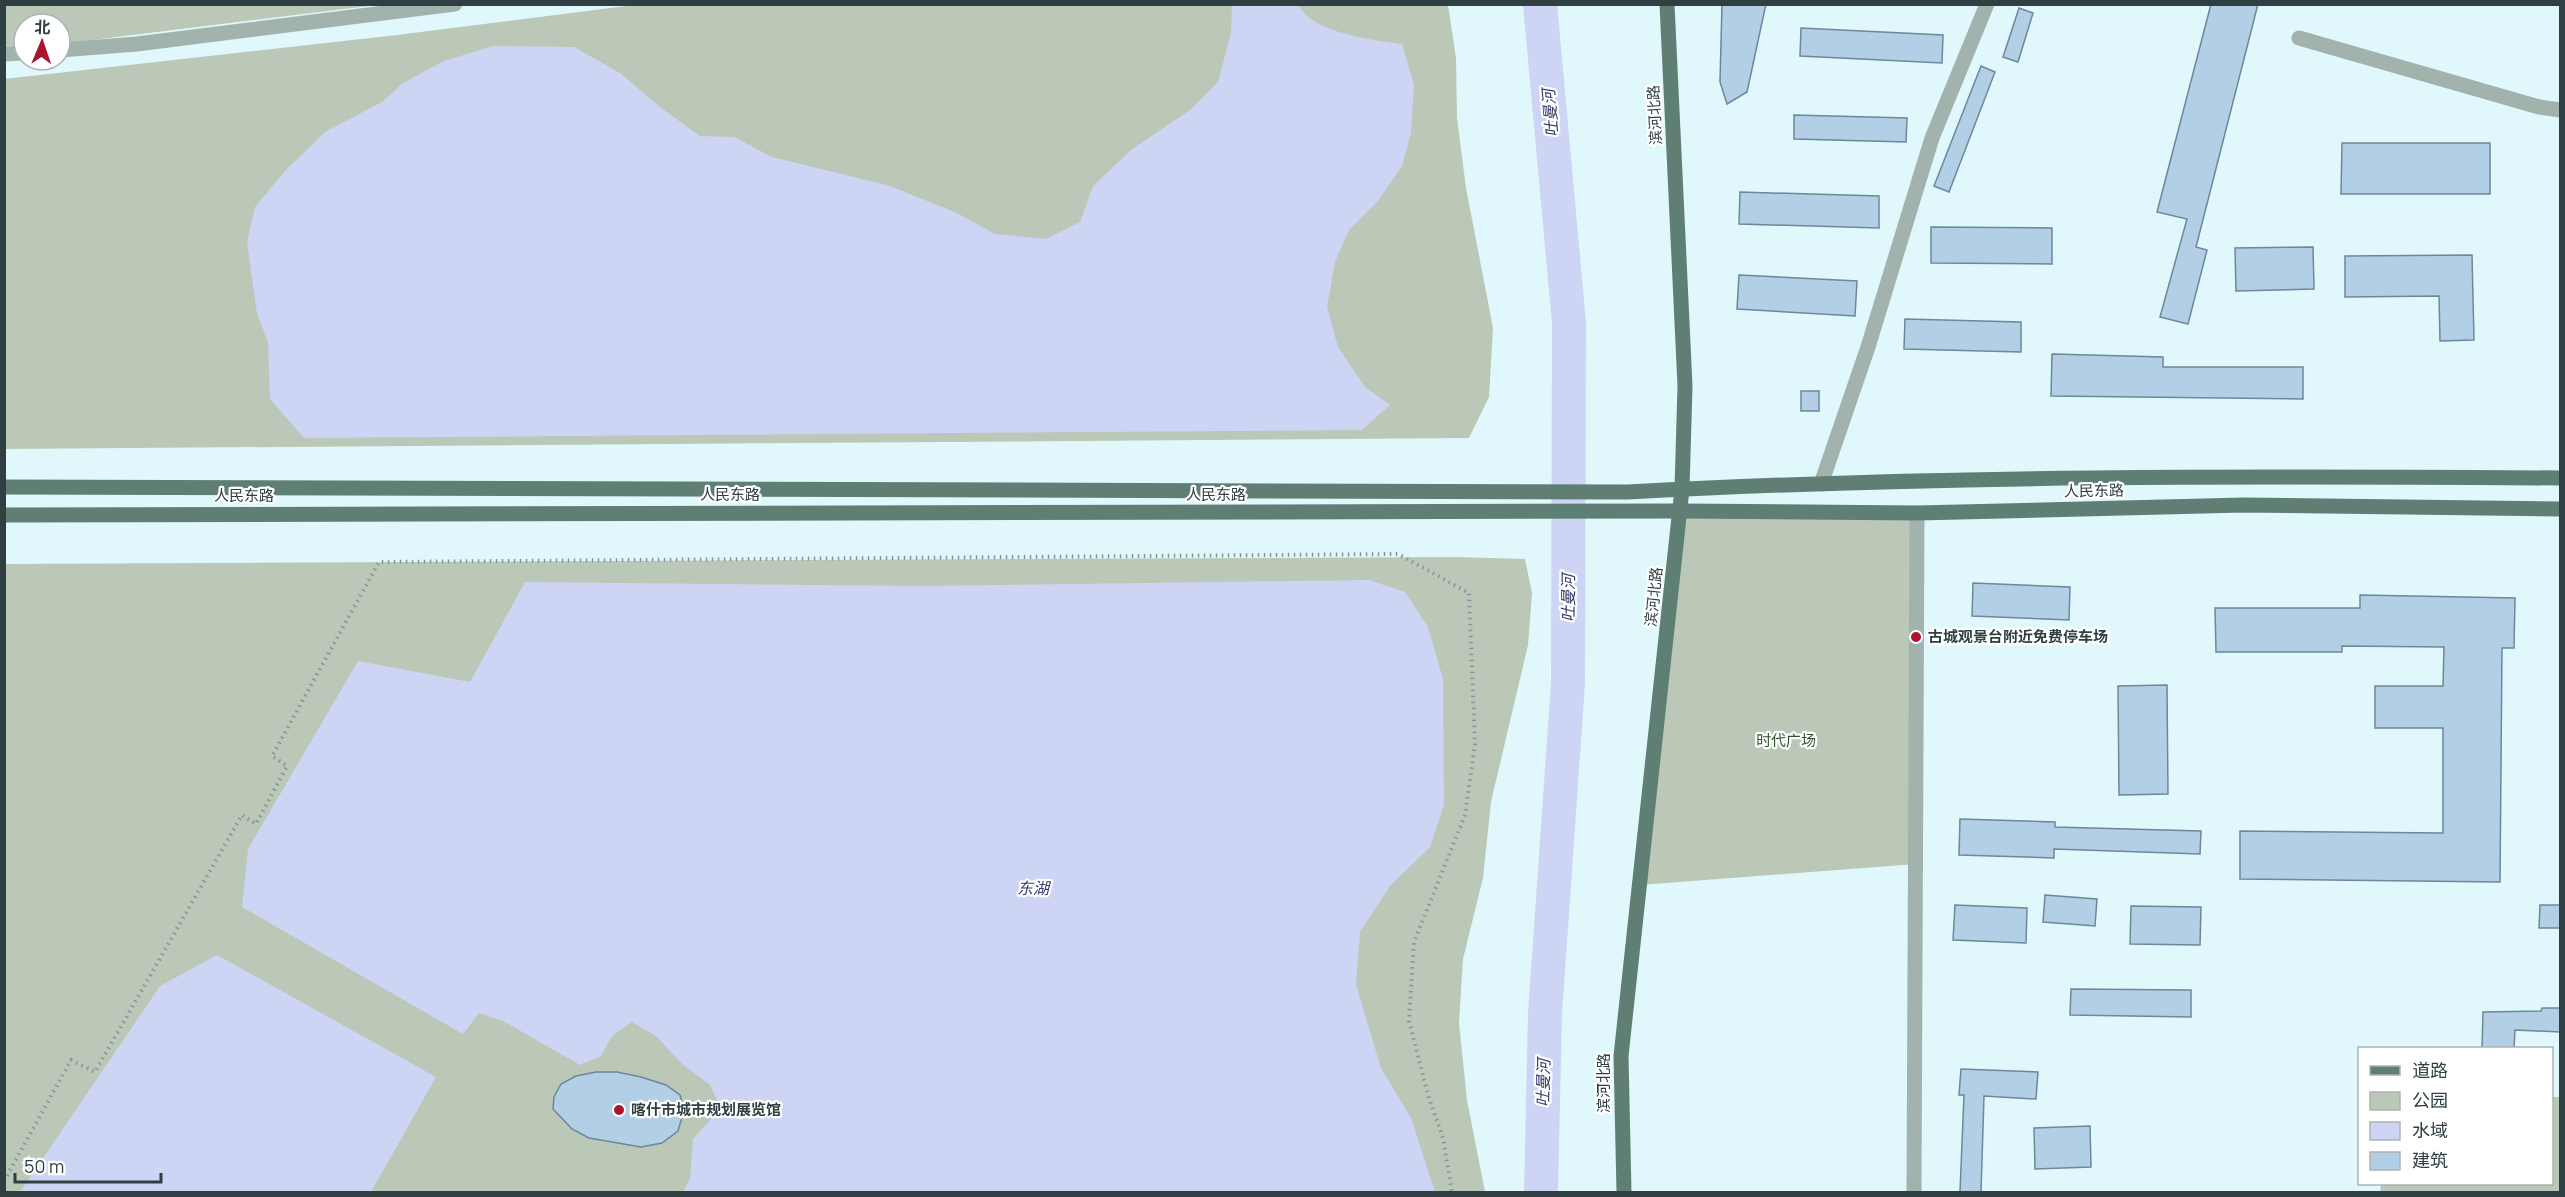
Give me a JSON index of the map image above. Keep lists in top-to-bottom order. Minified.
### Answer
{"streets":{"main road":["滨河北路","人民东路"]},"crossings":[["滨河北路","人民东路"]],"water":["吐曼河","东湖"],"parks":["时代广场"],"places":["古城观景台附近免费停车场","喀什市城市规划展览馆"],"legend":["道路","公园","水域","建筑"],"scale_bar":"50 m","north":"top"}
